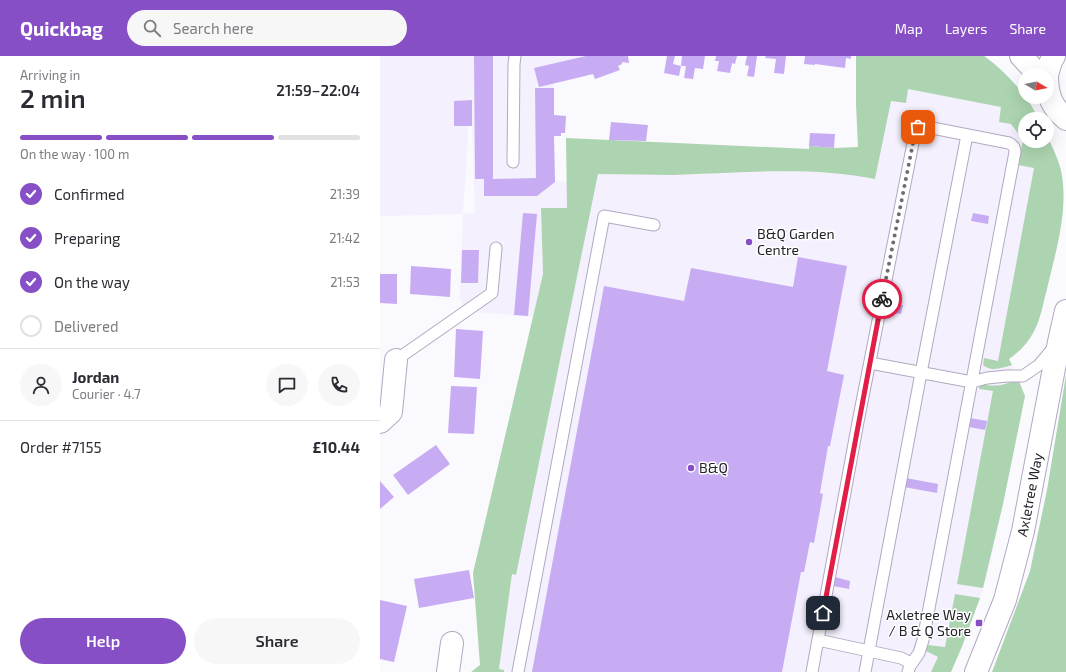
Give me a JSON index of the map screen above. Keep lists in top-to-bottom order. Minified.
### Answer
{"streets":{"street":["Axletree Way"]},"places":{"other":["B&Q Garden Centre","B&Q"],"transit":["Axletree Way / B & Q Store"]},"north":"right","page":{"header":"Quickbag","search":"Search here","nav":["Map","Layers","Share"],"heading":["2 min","Arriving in","21:59–22:04"],"panel":["Jordan","Courier · 4.7","Order #7155","£10.44"],"bar":"On the way · 100 m","list":[["Confirmed","21:39"],["Preparing","21:42"],["On the way","21:53"],"Delivered"],"buttons":["Help","Share"]}}
